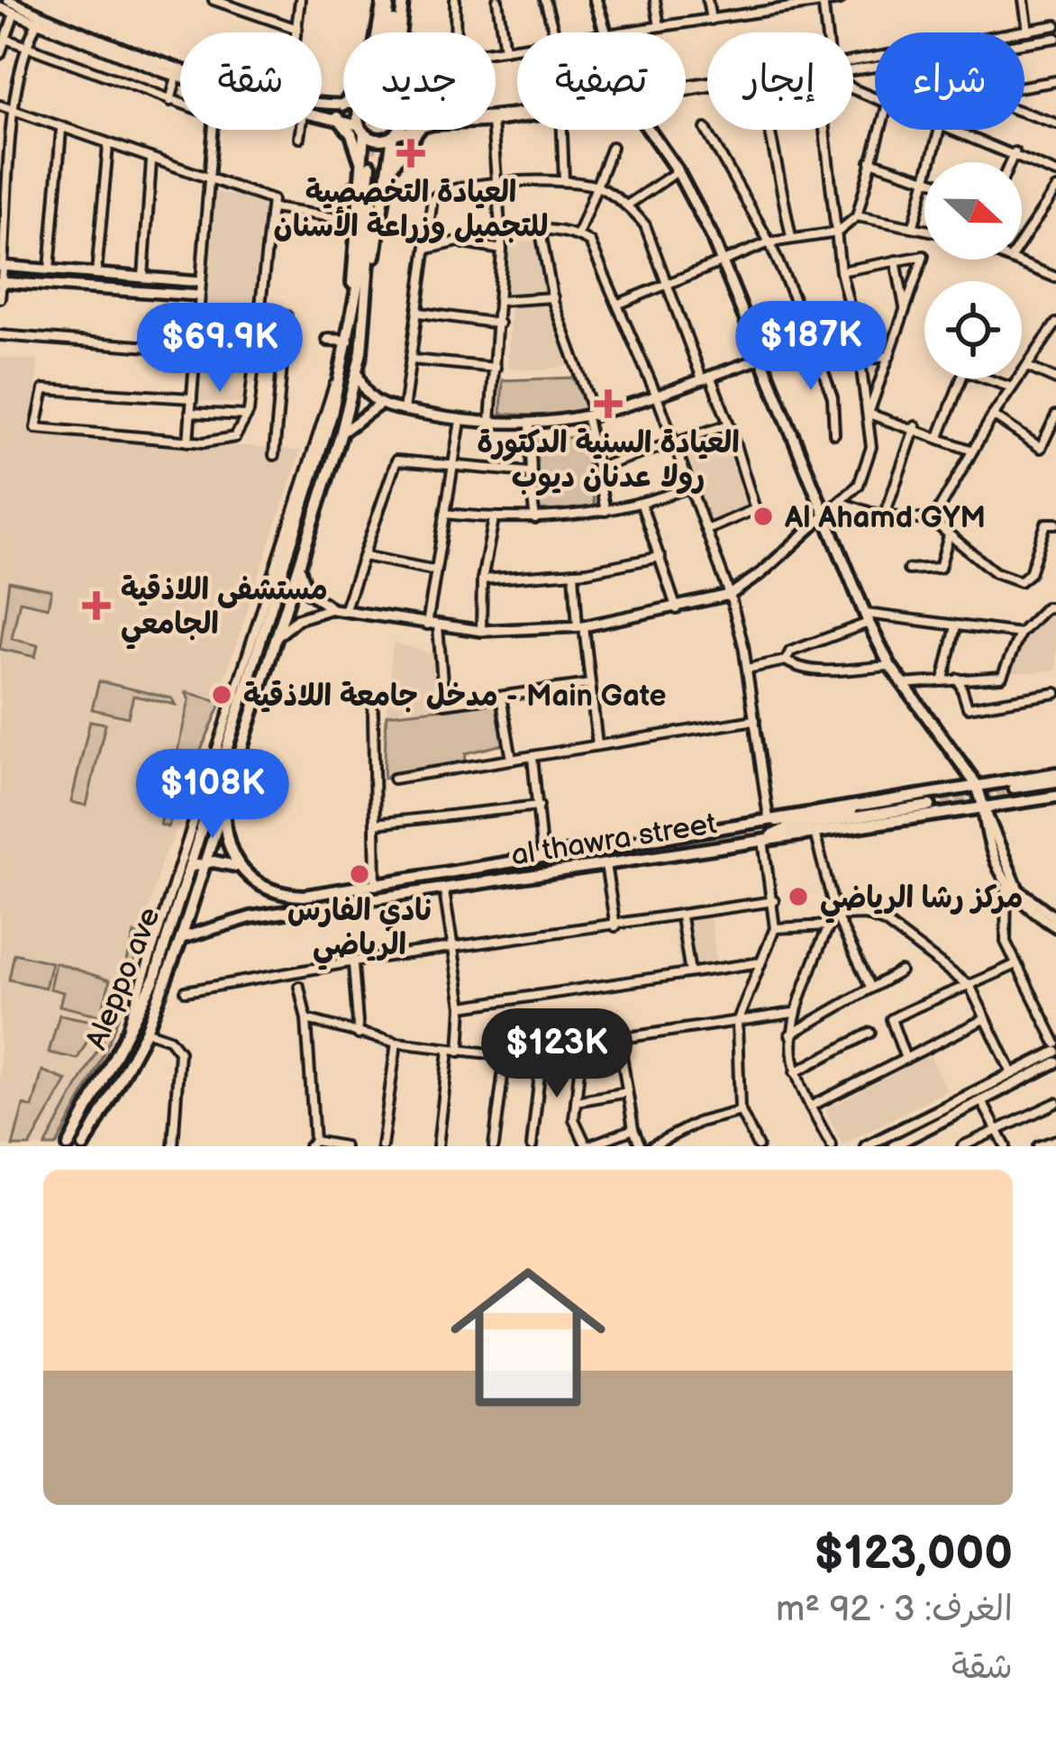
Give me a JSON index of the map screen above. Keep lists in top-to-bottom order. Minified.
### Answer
{"streets":{"main road":["al thawra street","Aleppo ave"]},"crossings":[["al thawra street","Aleppo ave"]],"places":{"health":["العيادة التخصصية للتجميل وزراعة الأسنان","العيادة السنية الدكتورة رولا عدنان ديوب","مستشفى اللاذقية الجامعي"],"other":["Al Ahamd GYM","مدخل جامعة اللاذقية - Main Gate","نادي الفارس الرياضي","مركز رشا الرياضي"]},"north":"right","page":{"chip":["شراء","إيجار","تصفية","جديد","شقة"],"price":["$187K","$69.9K","$108K","$123K"],"list":[{"name":"$123,000","note":"الغرف: 3 · 92 m² · شقة"}]}}
